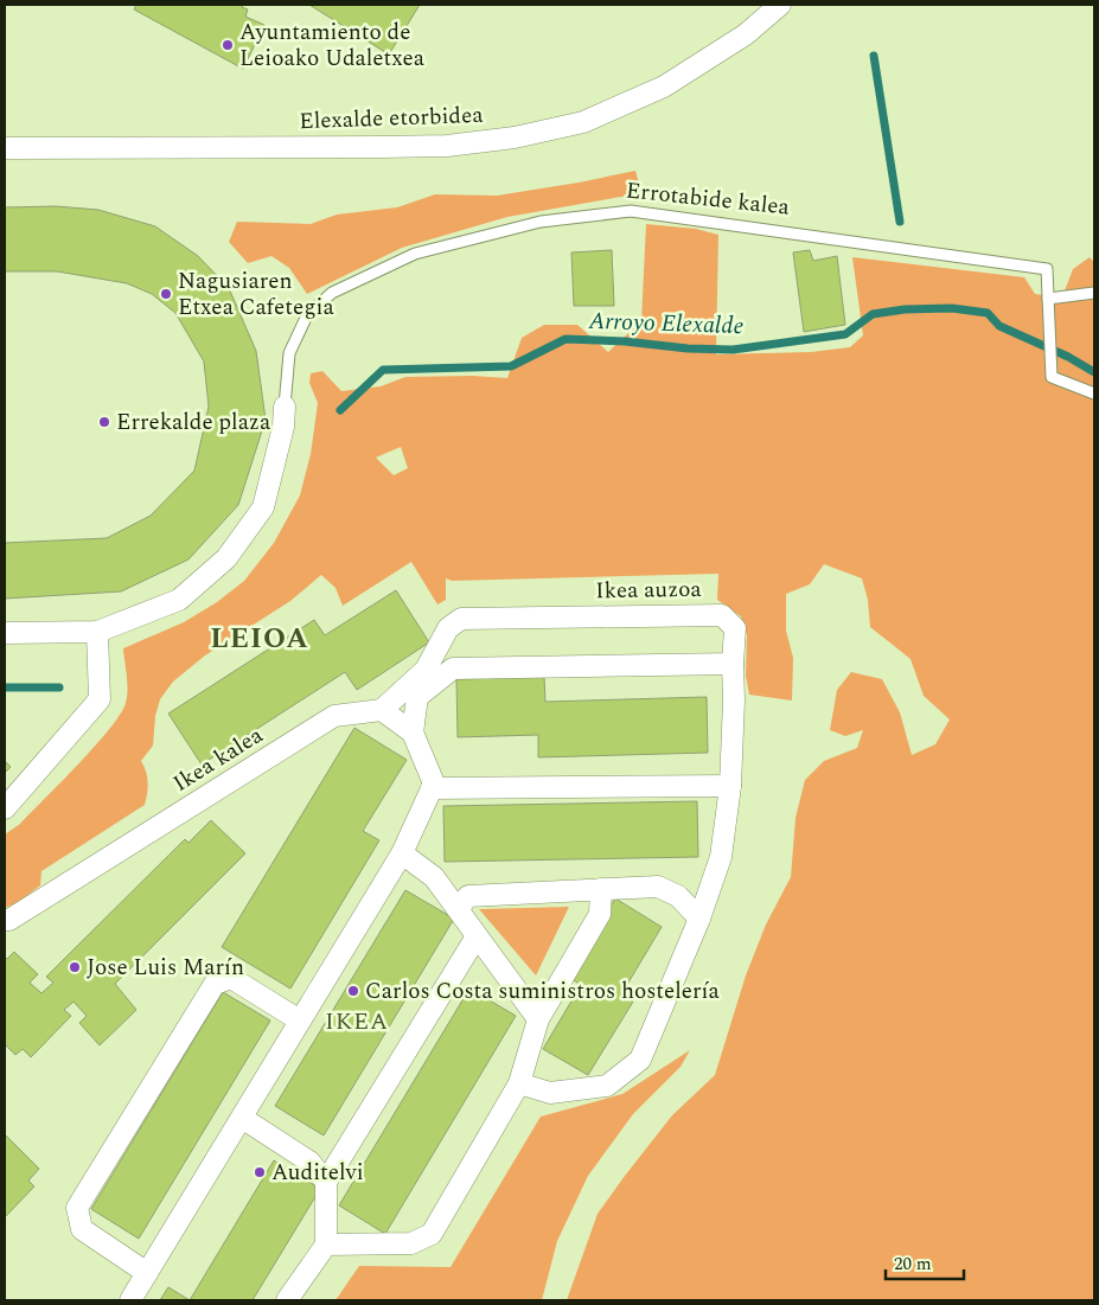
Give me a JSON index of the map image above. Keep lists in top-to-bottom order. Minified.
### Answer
{"streets":{"street":["Elexalde etorbidea","Errotabide kalea","Ikea auzoa","Ikea kalea"]},"crossings":[["Ikea auzoa","Ikea kalea"]],"districts":["LEIOA","IKEA"],"water":["Arroyo Elexalde"],"places":["Ayuntamiento de Leioako Udaletxea","Nagusiaren Etxea Cafetegia","Errekalde plaza","Jose Luis Marín","Carlos Costa suministros hostelería","Auditelvi"],"scale_bar":"20 m"}
